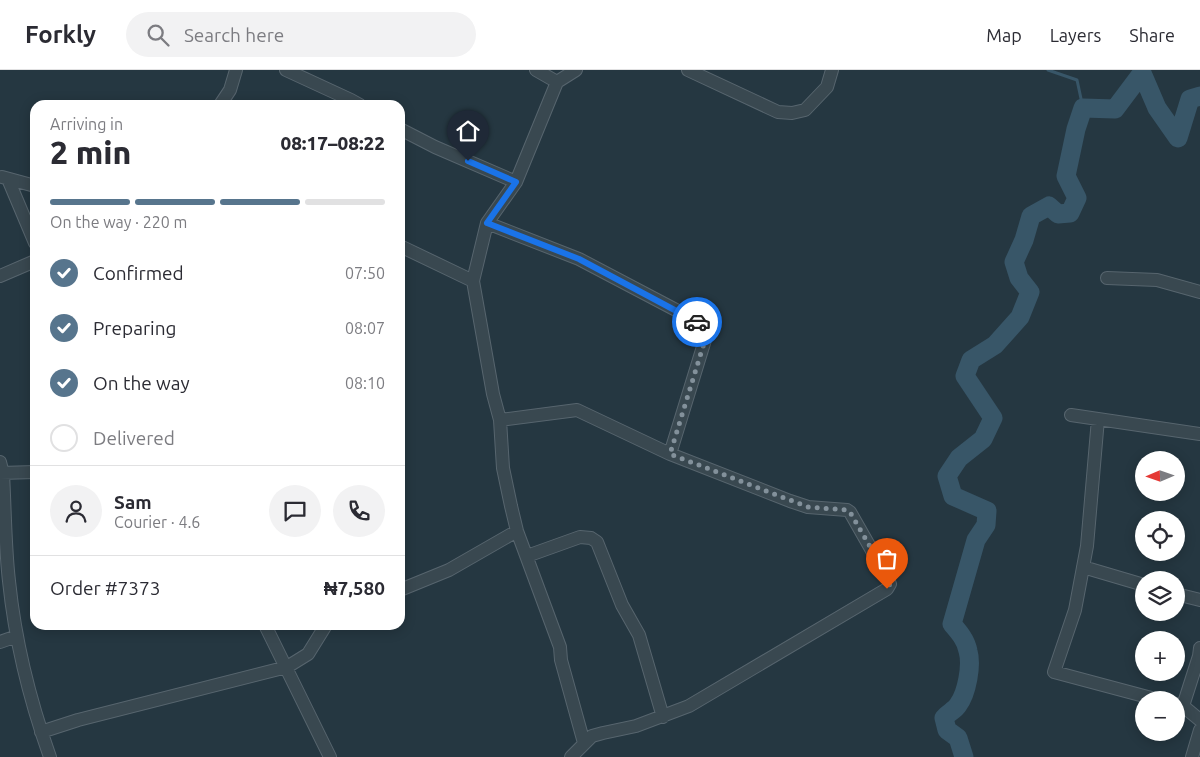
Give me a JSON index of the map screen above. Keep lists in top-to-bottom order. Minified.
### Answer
{"north":"left","page":{"header":"Forkly","search":"Search here","nav":["Map","Layers","Share"],"heading":["2 min","Arriving in","08:17–08:22"],"panel":["Sam","Courier · 4.6","Order #7373","₦7,580"],"bar":"On the way · 220 m","list":[["Confirmed","07:50"],["Preparing","08:07"],["On the way","08:10"],"Delivered"],"map_buttons":["+","−"]}}
